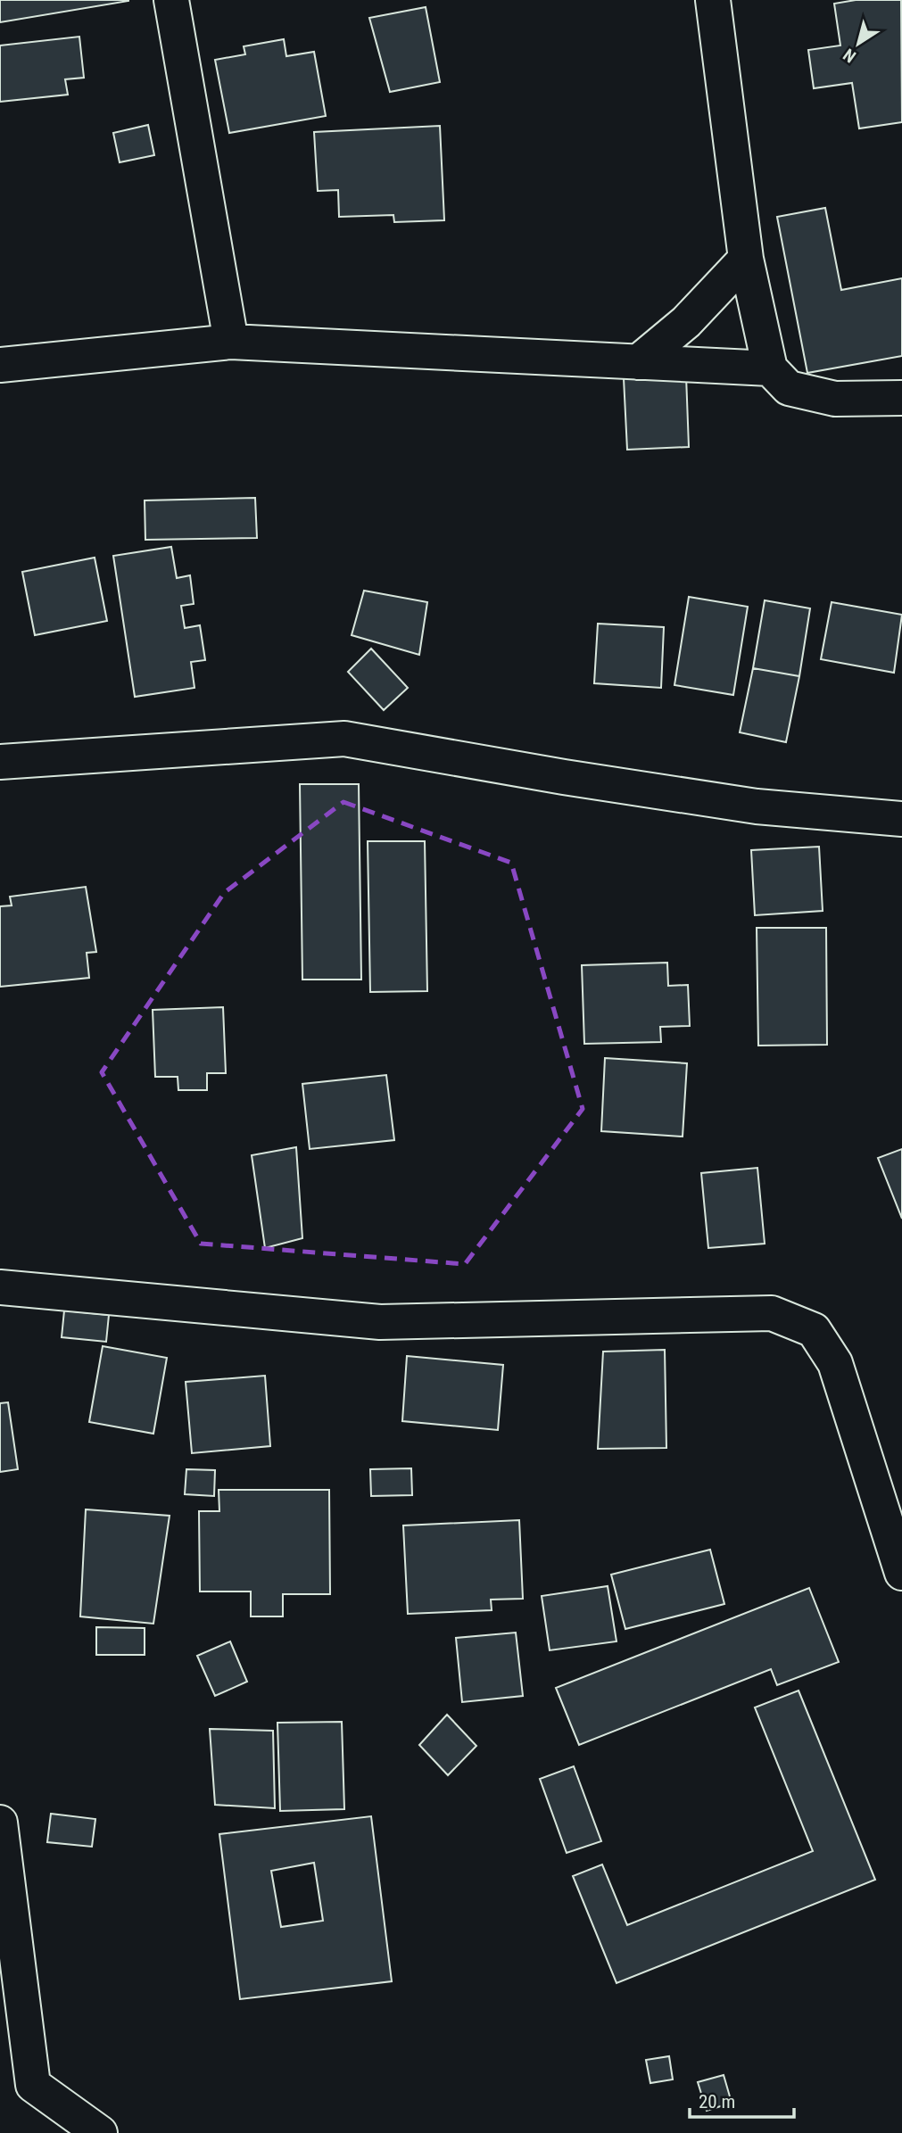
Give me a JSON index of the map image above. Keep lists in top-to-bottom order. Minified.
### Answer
{"scale_bar":"20 m","north":"bottom left"}
